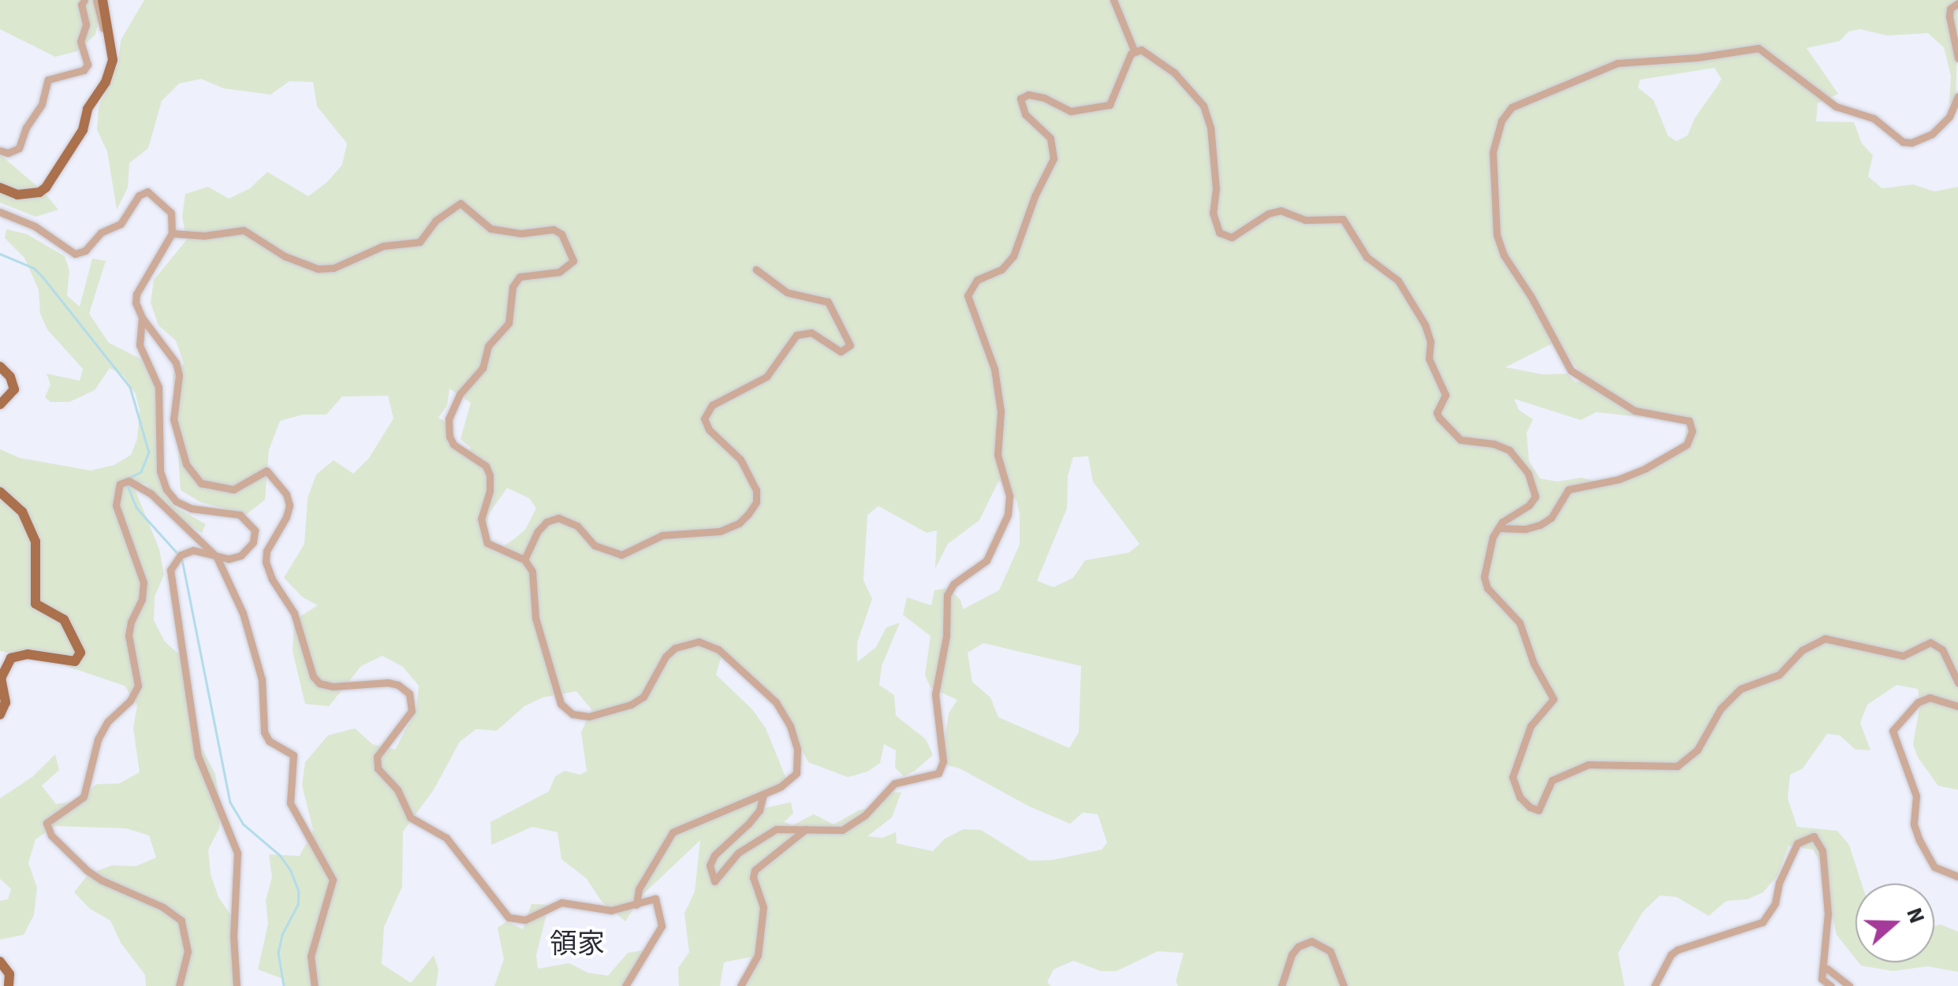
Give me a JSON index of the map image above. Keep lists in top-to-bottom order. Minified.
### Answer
{"districts":["領家"],"north":"right"}
